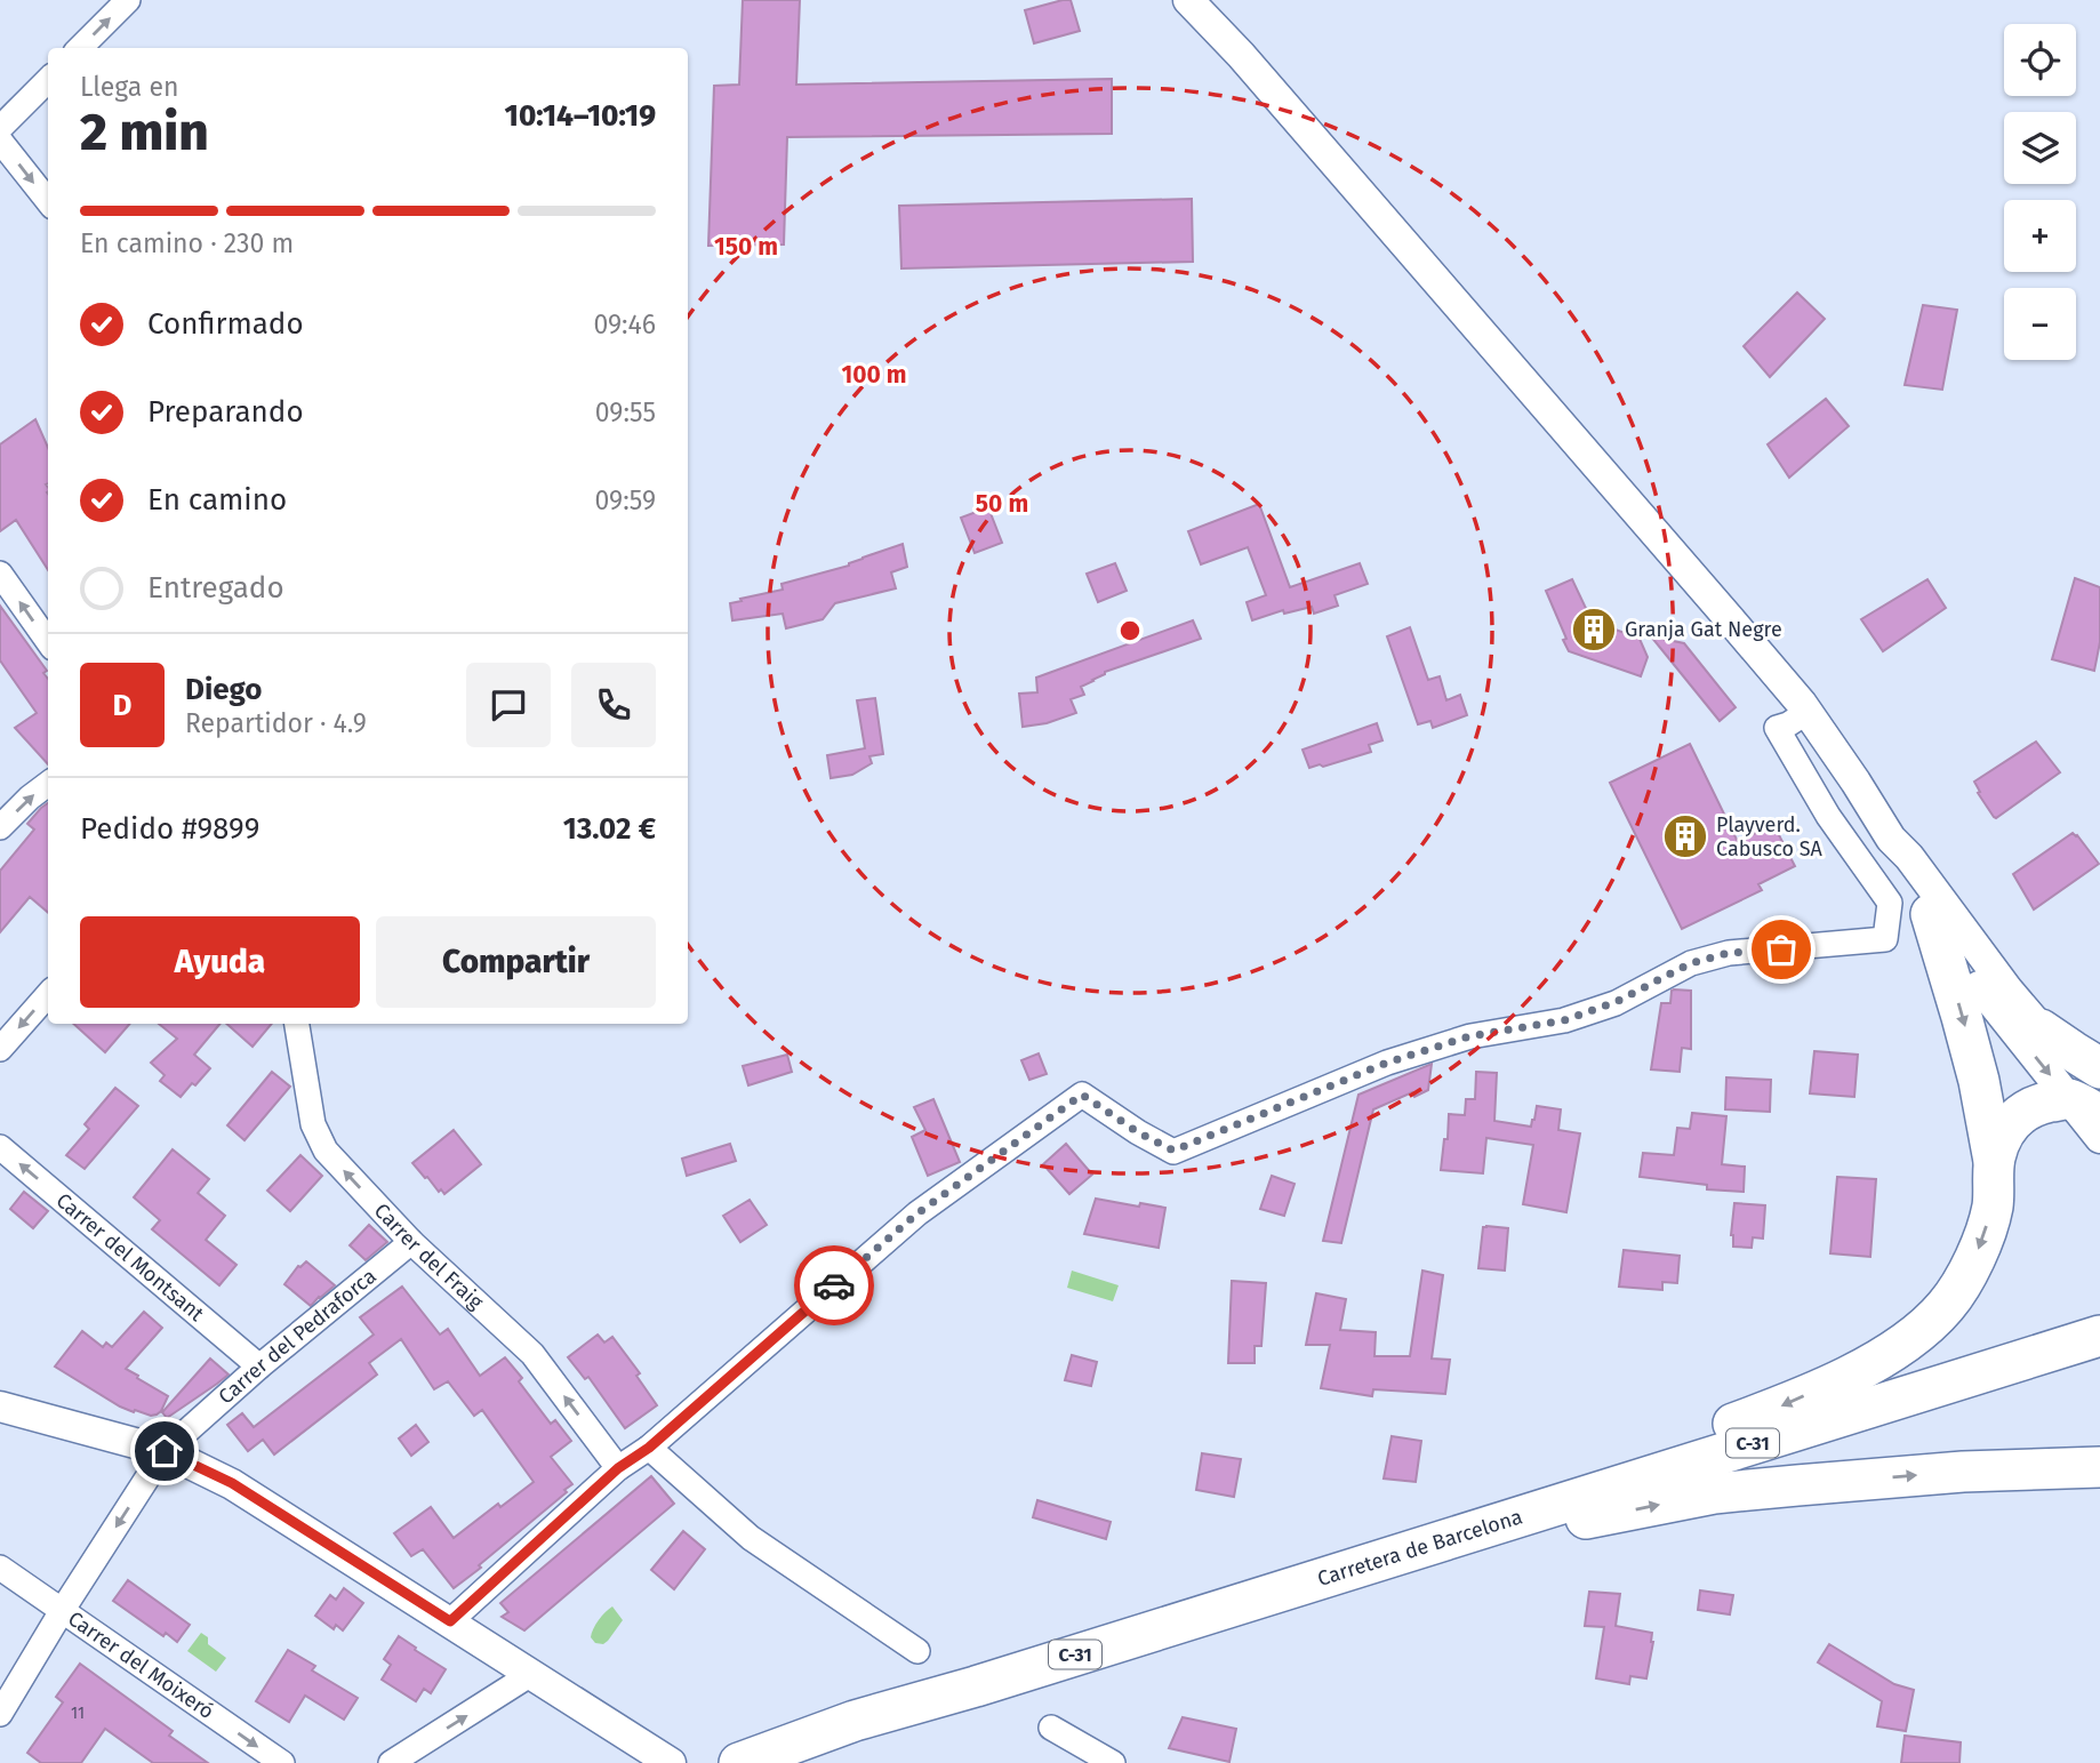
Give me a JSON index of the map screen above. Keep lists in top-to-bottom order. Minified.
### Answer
{"streets":{"highway":["C-31","Carretera de Barcelona"],"street":["Carrer del Montsant","Carrer del Fraig","Carrer del Pedraforca","Carrer del Moixeró"]},"crossings":[["Carrer del Montsant","Carrer del Pedraforca"],["Carrer del Fraig","Carrer del Pedraforca"],["Carrer del Pedraforca","Carrer del Moixeró"]],"one_way":["Carrer del Fraig"],"places":{"building":["Granja Gat Negre","Playverd. Cabusco SA"]},"house_numbers":["11"],"page":{"map_buttons":["+","−"],"heading":["2 min","Llega en","10:14–10:19"],"panel":["Diego","Repartidor · 4.9","Pedido #9899","13.02 €"],"bar":"En camino · 230 m","list":[["Confirmado","09:46"],["Preparando","09:55"],["En camino","09:59"],"Entregado"],"round":"D","buttons":["Ayuda","Compartir"]},"rings":["150 m","100 m","50 m"]}
